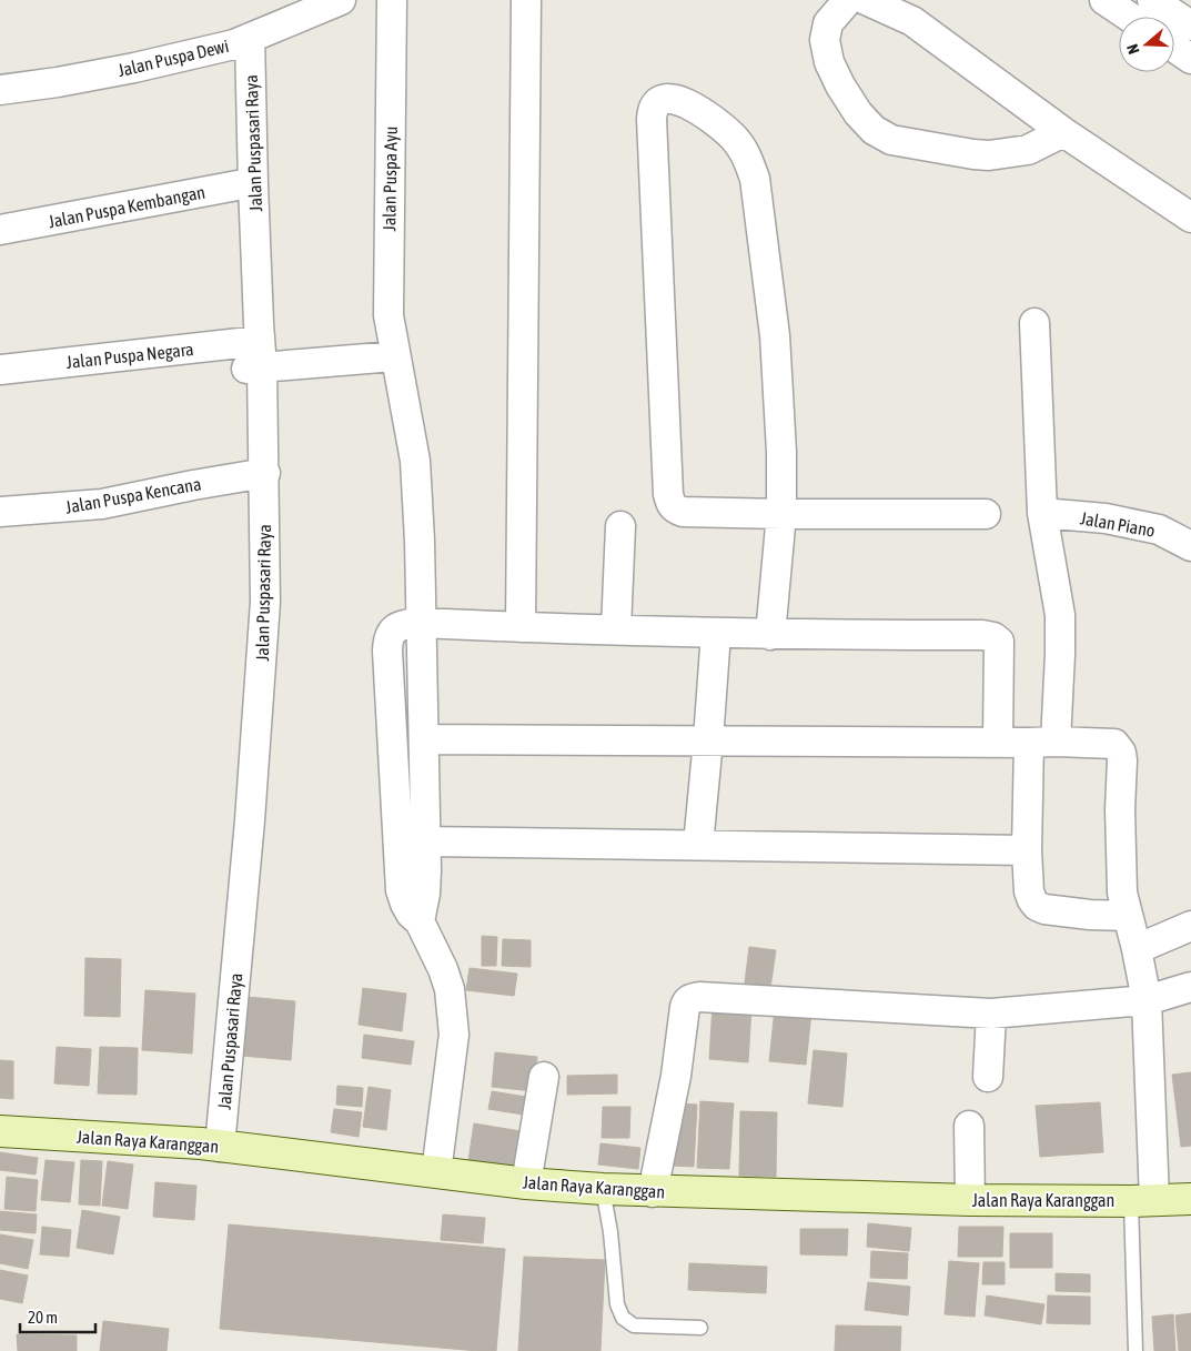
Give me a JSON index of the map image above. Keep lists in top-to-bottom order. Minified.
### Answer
{"streets":{"street":["Jalan Puspa Dewi","Jalan Puspasari Raya","Jalan Puspa Ayu","Jalan Puspa Kembangan","Jalan Puspa Negara","Jalan Puspa Kencana","Jalan Piano","Jalan Raya Karanggan"]},"crossings":[["Jalan Puspa Dewi","Jalan Puspasari Raya"],["Jalan Puspasari Raya","Jalan Puspa Kembangan"],["Jalan Puspasari Raya","Jalan Puspa Negara"],["Jalan Puspasari Raya","Jalan Puspa Kencana"],["Jalan Puspasari Raya","Jalan Raya Karanggan"]],"scale_bar":"20 m","north":"left"}
